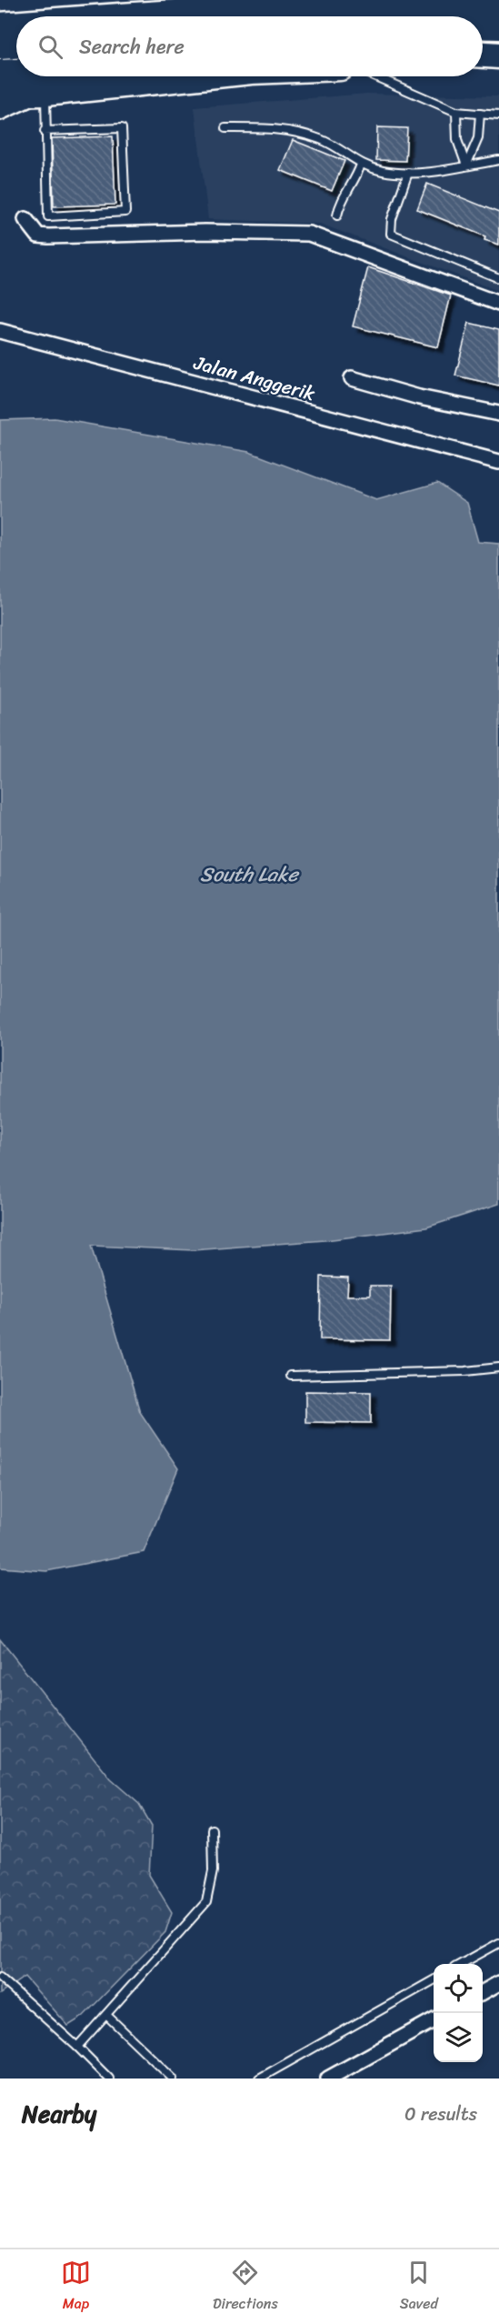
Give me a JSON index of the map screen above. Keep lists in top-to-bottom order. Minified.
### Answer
{"streets":{"street":["Jalan Anggerik"]},"water":["South Lake"],"page":{"search":"Search here","heading":["Nearby","0 results"],"nav":["Map","Directions","Saved"]}}
